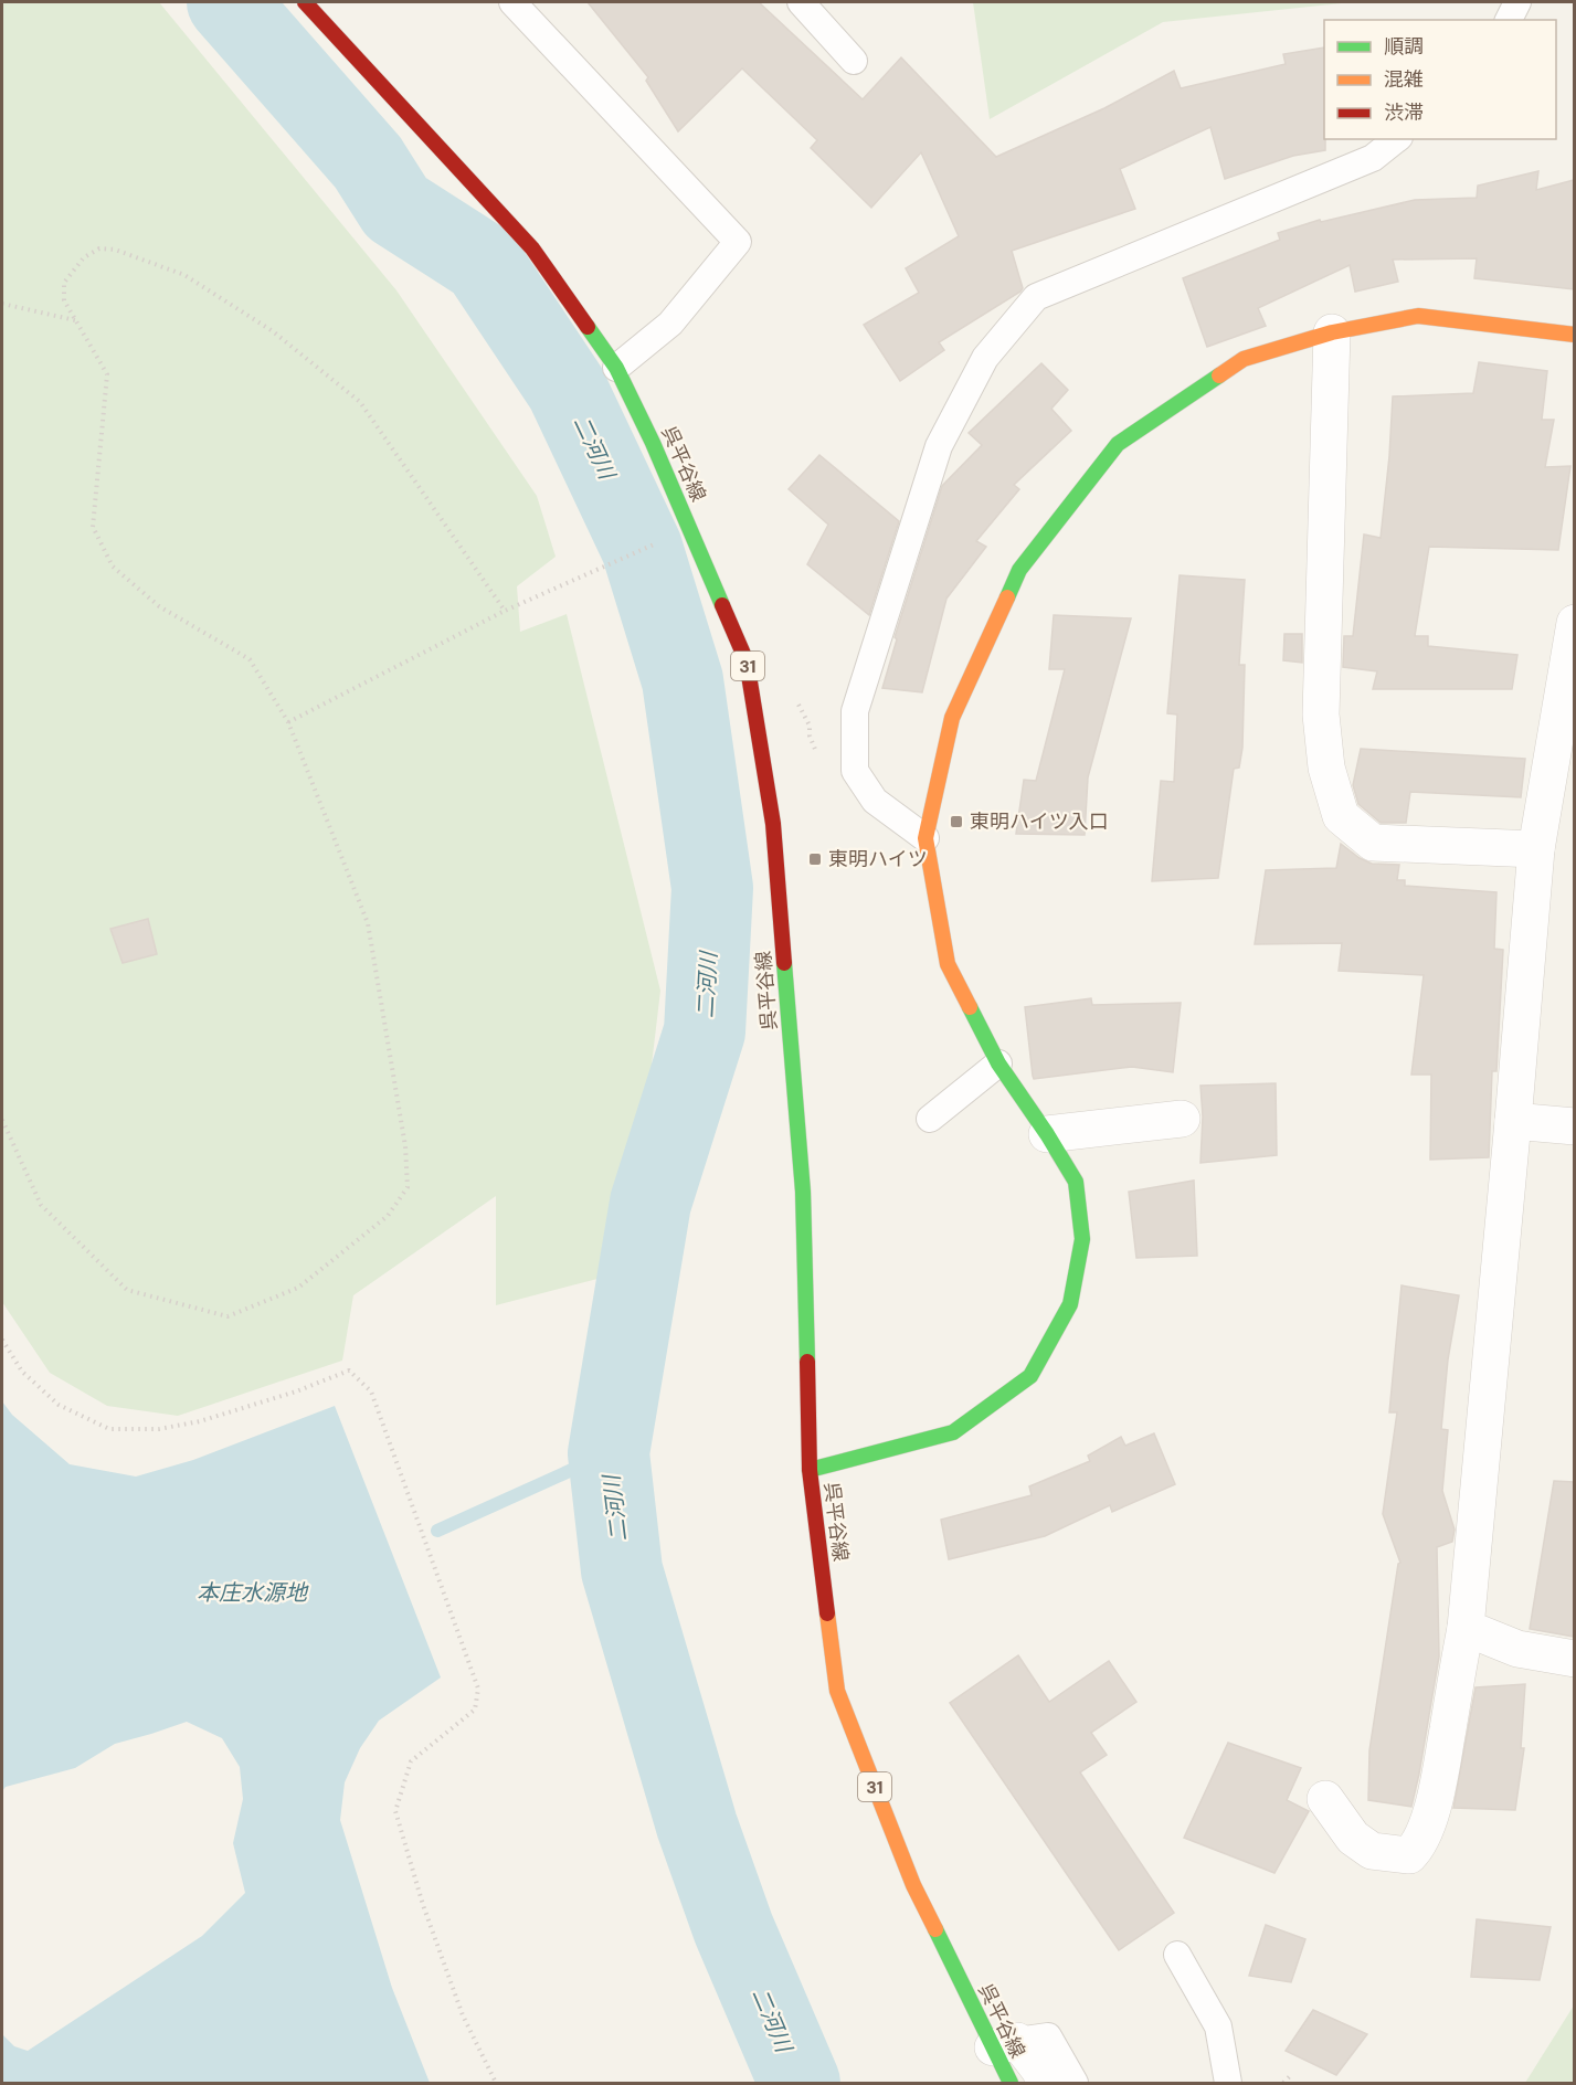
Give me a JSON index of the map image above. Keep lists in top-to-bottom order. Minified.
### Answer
{"streets":{"main road":["呉平谷線","31"]},"water":["二河川","本庄水源地"],"places":{"transit":["東明ハイツ入口","東明ハイツ"]},"legend":["順調","混雑","渋滞"]}
